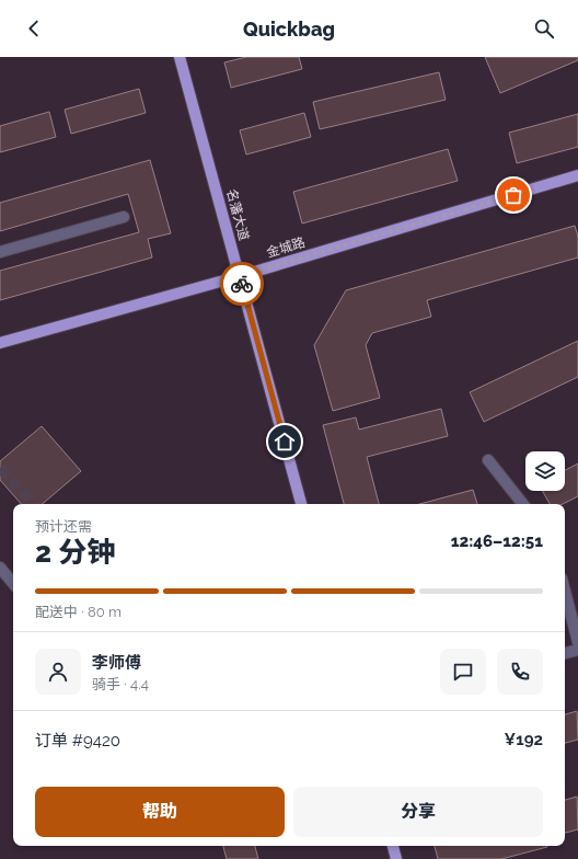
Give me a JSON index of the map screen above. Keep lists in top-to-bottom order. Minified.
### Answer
{"streets":{"main road":["名藩大道","金城路"]},"crossings":[["名藩大道","金城路"]],"page":{"header":"Quickbag","heading":["2 分钟","预计还需","12:46–12:51"],"panel":["李师傅","骑手 · 4.4","订单 #9420","¥192"],"bar":"配送中 · 80 m","buttons":["帮助","分享"]}}
